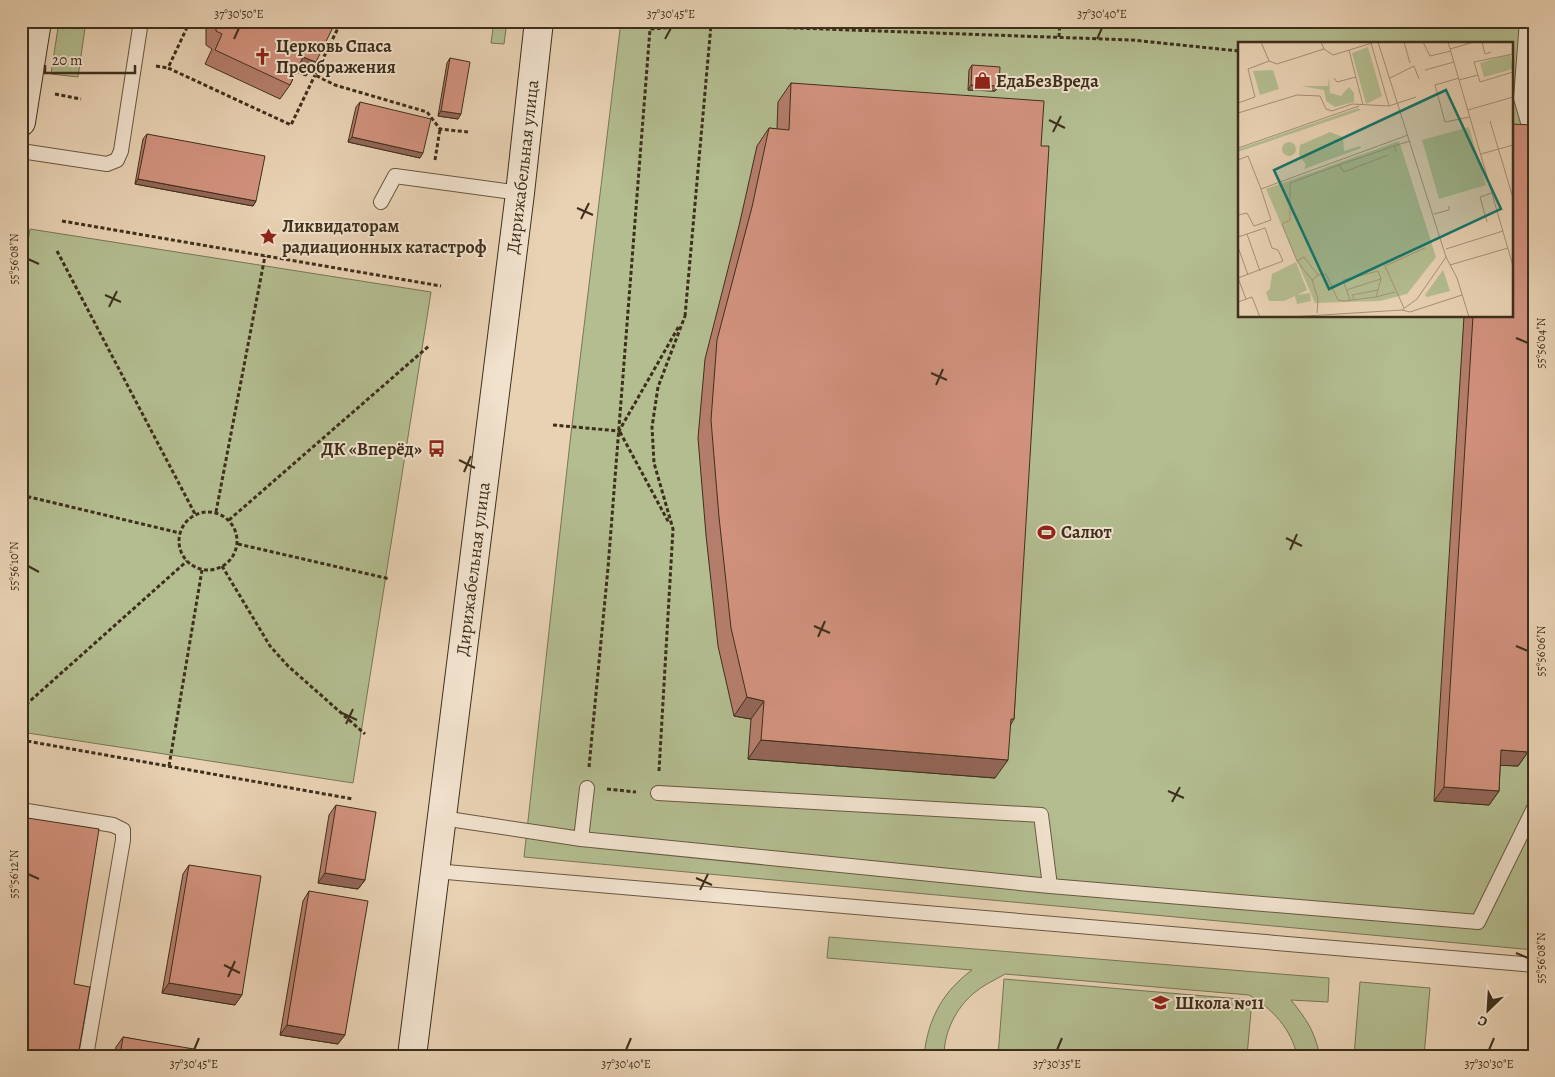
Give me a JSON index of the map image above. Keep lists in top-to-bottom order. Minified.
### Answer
{"streets":{"main road":["Дирижабельная улица"]},"places":{"church":["Церковь Спаса Преображения"],"shop":["ЕдаБезВреда"],"place":["Ликвидаторам радиационных катастроф"],"bus stop":["ДК «Вперёд»"],"sports":["Салют"],"school or university":["Школа №11"]},"scale_bar":"20 m","north":"bottom left","coordinates":["37°30'50\"E","37°30'45\"E","37°30'40\"E","55°56'08\"N","55°56'04\"N","55°56'10\"N","55°56'06\"N","55°56'12\"N","37°30'35\"E","37°30'30\"E"]}
